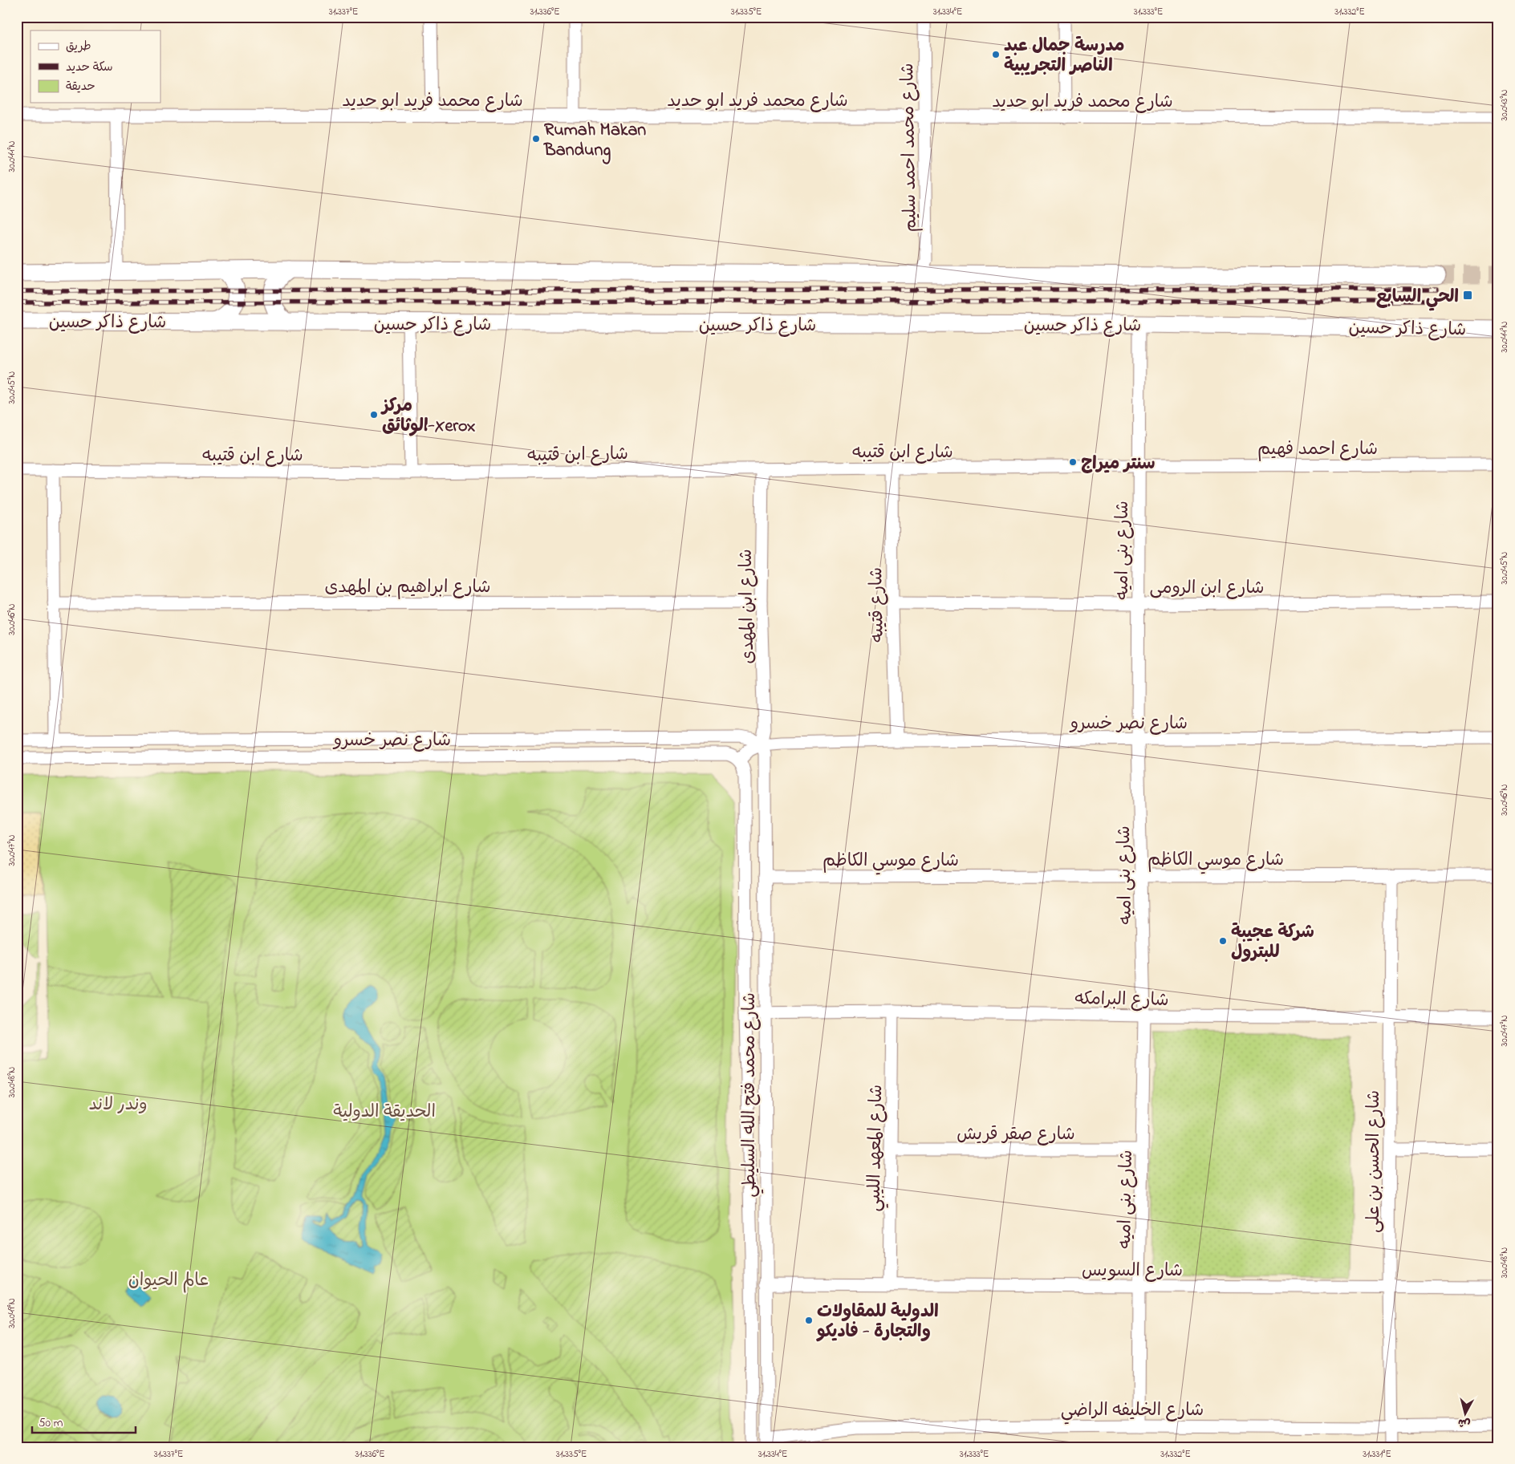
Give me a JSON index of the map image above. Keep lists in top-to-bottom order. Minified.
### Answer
{"streets":{"main road":["شارع ذاكر حسين"],"street":["شارع محمد فريد ابو حديد","شارع محمد احمد سليم","شارع احمد فهيم","شارع ابن قتيبه","شارع بنى اميه","شارع ابراهيم بن المهدى","شارع ابن الرومى","شارع قتيبه","شارع ابن المهدى","شارع نصر خسرو","شارع موسي الكاظم","شارع البرامكه","شارع محمد فتح الله السليطي","شارع صقر قريش","شارع المعهد الليبي","شارع الحسن بن على","شارع السويس","شارع الخليفه الراضي"]},"crossings":[["شارع محمد فريد ابو حديد","شارع محمد احمد سليم"],["شارع ذاكر حسين","شارع بنى اميه"],["شارع احمد فهيم","شارع ابن قتيبه"],["شارع احمد فهيم","شارع بنى اميه"],["شارع ابن قتيبه","شارع بنى اميه"],["شارع ابن قتيبه","شارع قتيبه"],["شارع ابن قتيبه","شارع ابن المهدى"],["شارع بنى اميه","شارع ابن الرومى"],["شارع بنى اميه","شارع نصر خسرو"],["شارع بنى اميه","شارع موسي الكاظم"],["شارع بنى اميه","شارع البرامكه"],["شارع بنى اميه","شارع صقر قريش"],["شارع بنى اميه","شارع السويس"],["شارع بنى اميه","شارع الخليفه الراضي"],["شارع ابراهيم بن المهدى","شارع ابن المهدى"],["شارع ابن الرومى","شارع قتيبه"],["شارع قتيبه","شارع نصر خسرو"],["شارع ابن المهدى","شارع نصر خسرو"],["شارع ابن المهدى","شارع محمد فتح الله السليطي"],["شارع نصر خسرو","شارع محمد فتح الله السليطي"],["شارع موسي الكاظم","شارع محمد فتح الله السليطي"],["شارع موسي الكاظم","شارع الحسن بن على"],["شارع البرامكه","شارع محمد فتح الله السليطي"],["شارع البرامكه","شارع المعهد الليبي"],["شارع البرامكه","شارع الحسن بن على"],["شارع محمد فتح الله السليطي","شارع السويس"],["شارع محمد فتح الله السليطي","شارع الخليفه الراضي"],["شارع صقر قريش","شارع المعهد الليبي"],["شارع المعهد الليبي","شارع السويس"],["شارع الحسن بن على","شارع السويس"],["شارع الحسن بن على","شارع الخليفه الراضي"]],"parks":["وندر لاند","الحديقة الدولية","عالم الحيوان"],"places":{"other":["مدرسة جمال عبد الناصر التجريبية","Rumah Makan Bandung","مركز الوثائق-Xerox","سنتر ميراج","شركة عجيبة للبترول","الدولية للمقاولات والتجارة - فاديكو"],"transit":["الحي السابع"]},"legend":["طريق","سكة حديد","حديقة"],"scale_bar":"50 m","north":"bottom","coordinates":["31.337°E","31.336°E","31.335°E","31.334°E","31.333°E","31.332°E","30.043°N","30.044°N","30.045°N","30.046°N","30.047°N","30.048°N","30.049°N","31.331°E"]}
